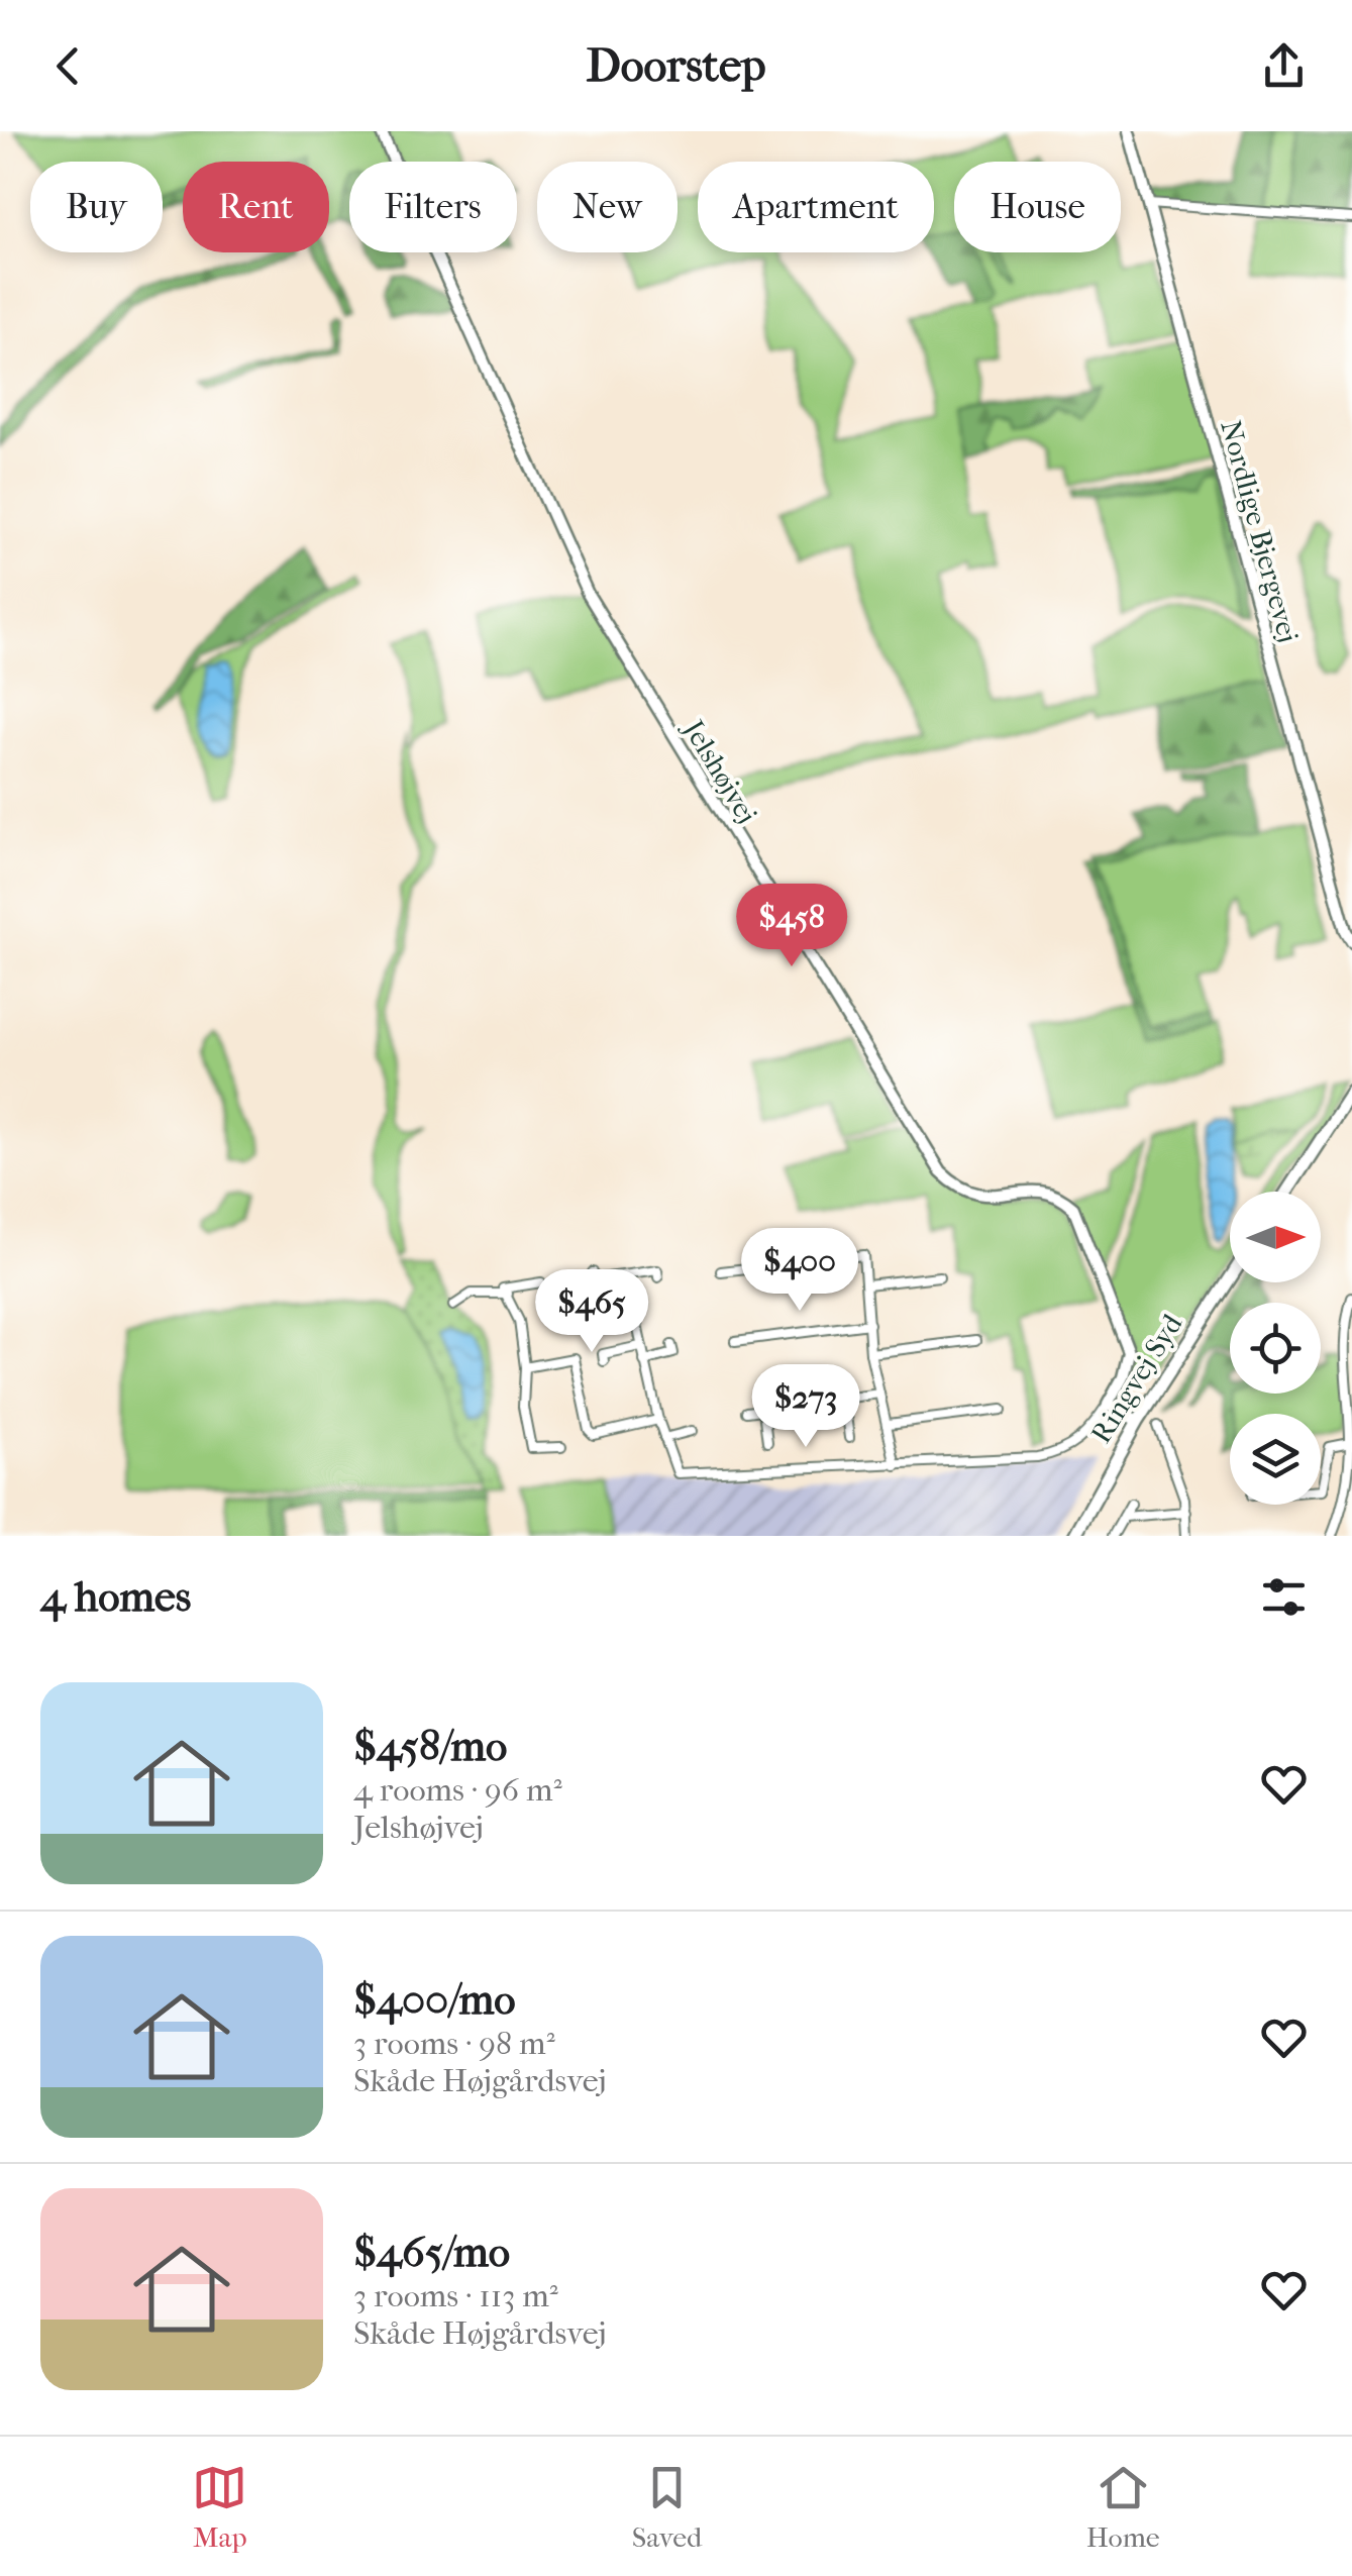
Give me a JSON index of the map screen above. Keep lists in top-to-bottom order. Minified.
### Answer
{"streets":{"main road":["Ringvej Syd"],"street":["Nordlige Bjergevej","Jelshøjvej"]},"north":"right","page":{"header":"Doorstep","chip":["Buy","Rent","Filters","New","Apartment","House"],"price":["$458","$400","$465","$273"],"heading":"4 homes","list":[{"name":"$458/mo","note":"4 rooms · 96 m² · Jelshøjvej"},{"name":"$400/mo","note":"3 rooms · 98 m² · Skåde Højgårdsvej"},{"name":"$465/mo","note":"3 rooms · 113 m² · Skåde Højgårdsvej"}],"tabs":["Map","Saved","Home"]}}
